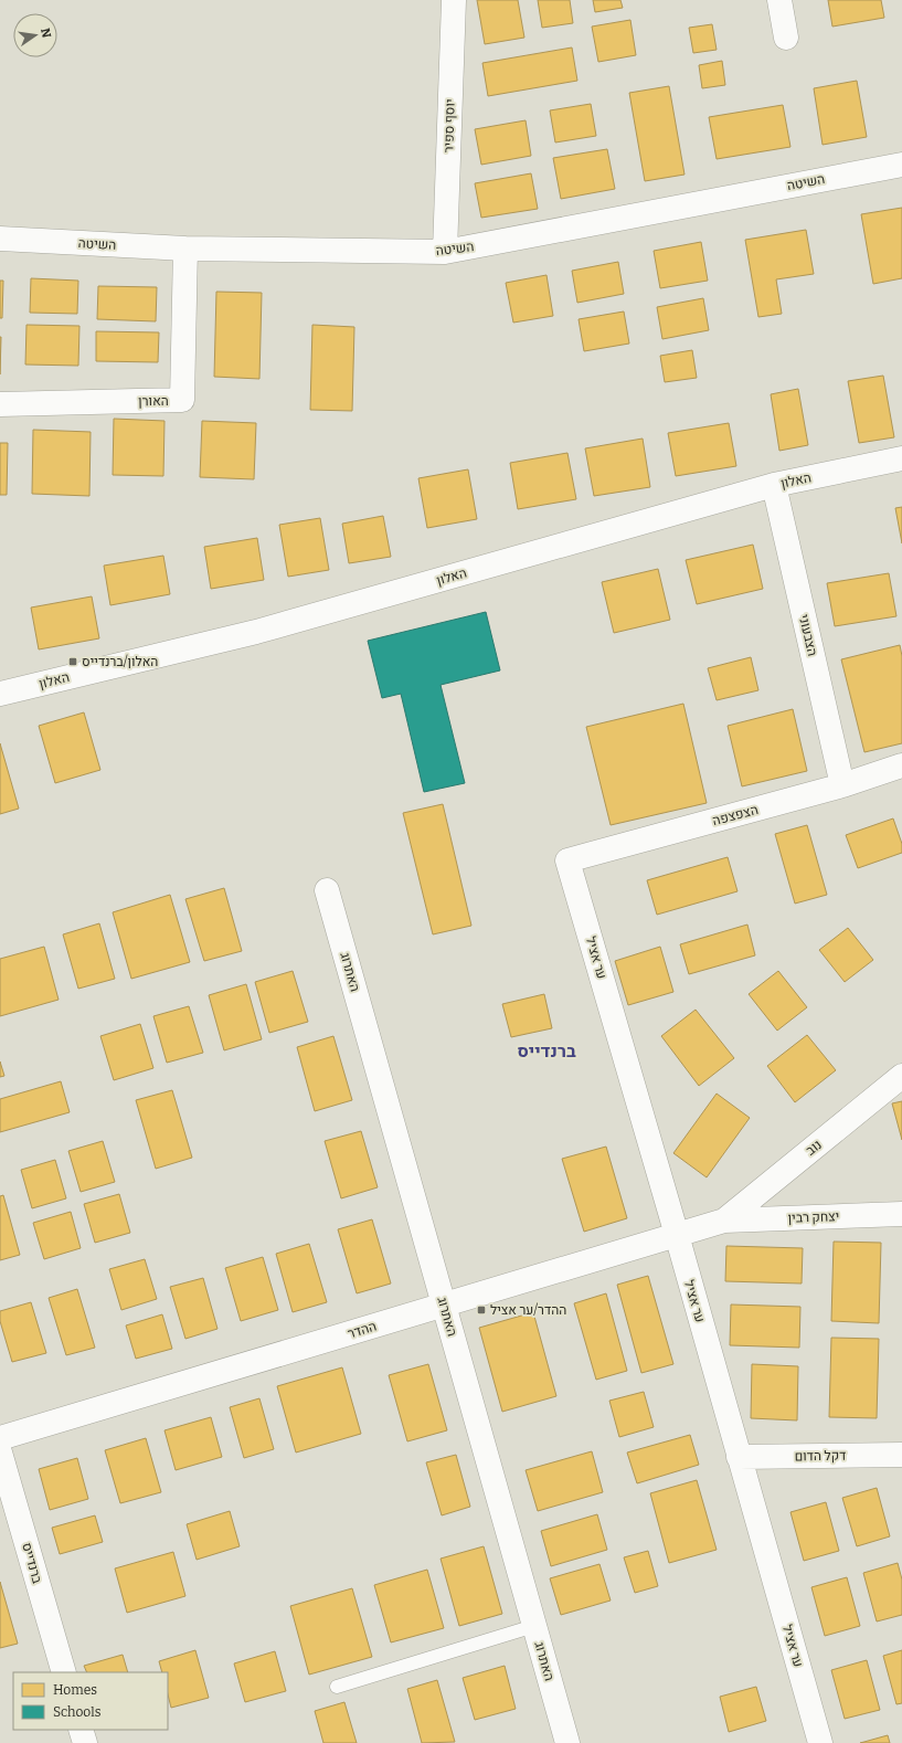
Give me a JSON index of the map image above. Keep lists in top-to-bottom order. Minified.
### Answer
{"streets":{"street":["יוסף ספיר","השיטה","האורן","האלון","הצבעוני","הצפצפה","ער אציל","האתרוג","נוב","יצחק רבין","ההדר","דקל הדום","ברנדייס"]},"crossings":[["יוסף ספיר","השיטה"],["השיטה","האורן"],["האלון","הצבעוני"],["הצבעוני","הצפצפה"],["הצפצפה","ער אציל"],["ער אציל","ההדר"],["ער אציל","דקל הדום"],["האתרוג","ההדר"],["נוב","יצחק רבין"],["נוב","ההדר"],["יצחק רבין","ההדר"]],"districts":["ברנדייס"],"places":{"transit":["האלון/ברנדייס","ההדר/ער אציל"]},"legend":["Homes","Schools"],"north":"right"}
